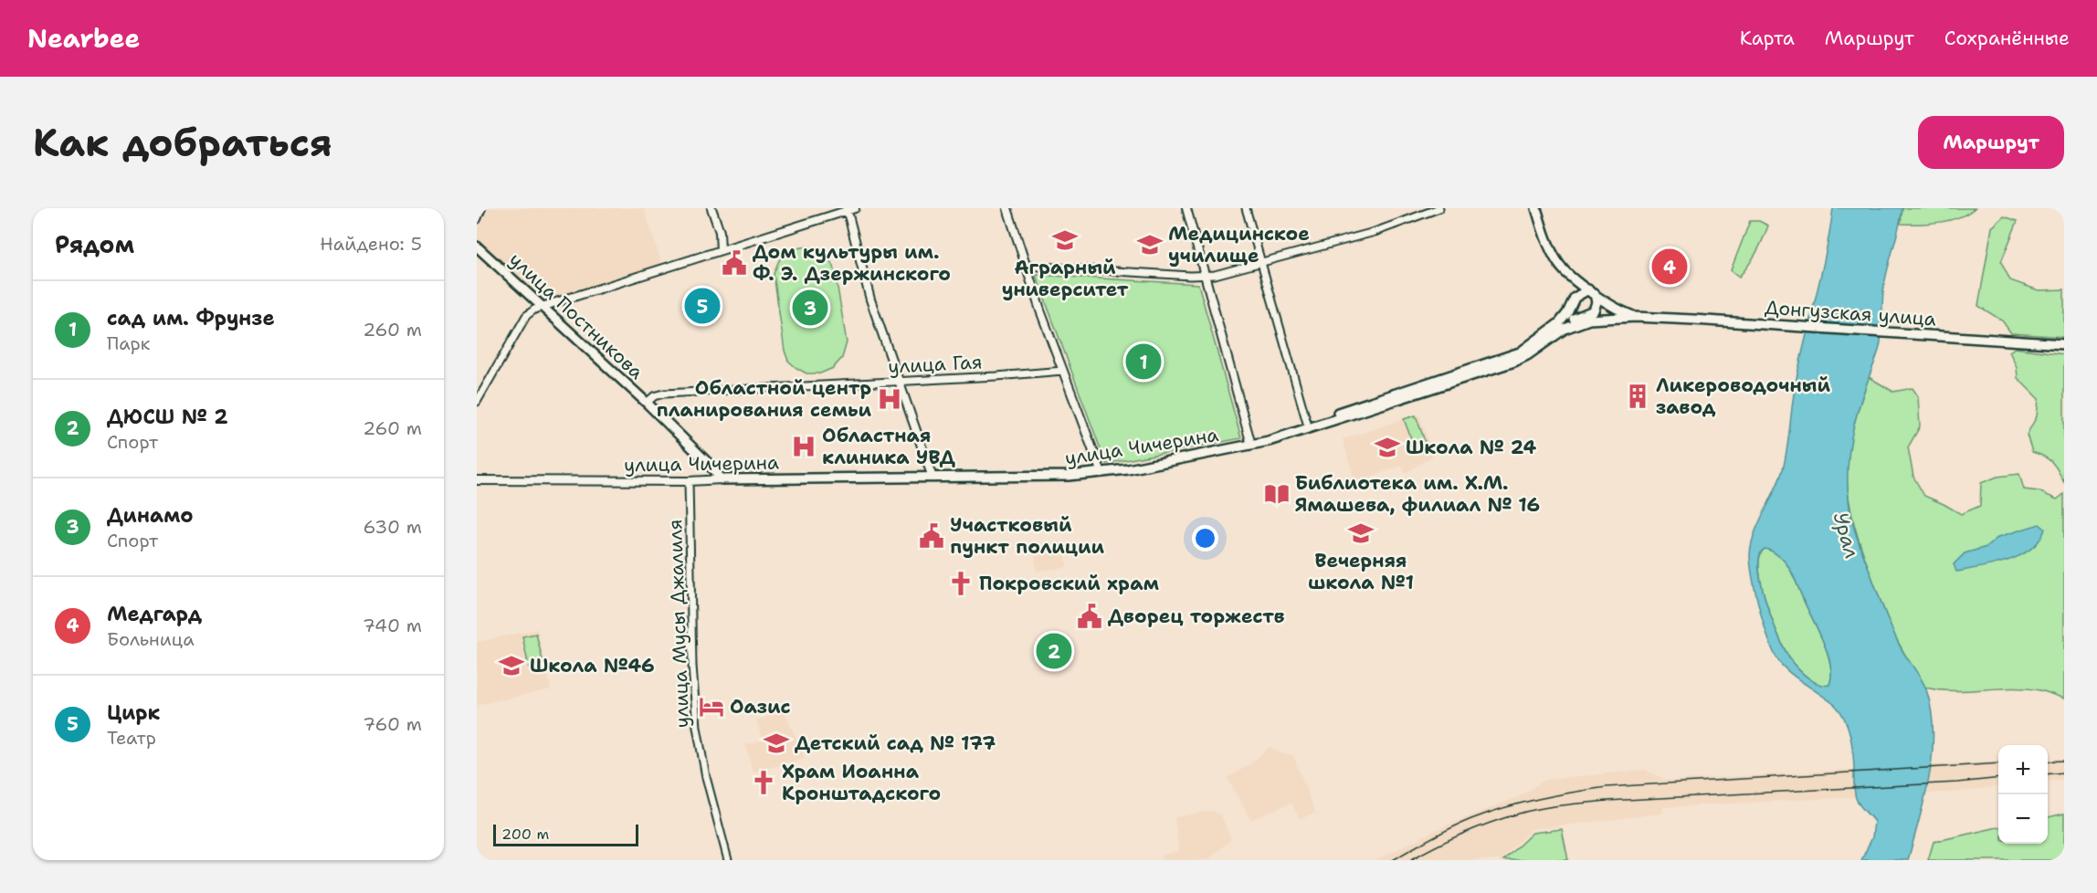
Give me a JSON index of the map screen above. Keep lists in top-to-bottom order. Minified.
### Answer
{"streets":{"main road":["Донгузская улица","улица Постникова","улица Чичерина"],"street":["улица Гая","улица Мусы Джалиля"]},"crossings":[["Донгузская улица","улица Чичерина"],["улица Постникова","улица Гая"],["улица Постникова","улица Чичерина"],["улица Чичерина","улица Мусы Джалиля"]],"water":["Урал"],"places":{"school or university":["Аграрный университет","Медицинское училище","Школа № 24","Вечерняя школа №1","Школа №46","Детский сад № 177"],"public building":["Дом культуры им. Ф. Э. Дзержинского","Участковый пункт полиции","Дворец торжеств"],"building":["Ликероводочный завод"],"hospital":["Областной центр планирования семьи","Областная клиника УВД"],"library":["Библиотека им. Х.М. Ямашева, филиал № 16"],"church":["Покровский храм","Храм Иоанна Кронштадского"],"hotel":["Оазис"]},"scale_bar":"200 m","page":{"header":"Nearbee","nav":["Карта","Маршрут","Сохранённые"],"buttons":"Маршрут","title":"Как добраться","heading":["Рядом","Найдено: 5"],"pins":["4","5","3","1","2"],"list":[{"mark":"1","name":"сад им. Фрунзе","note":"Парк","value":"260 m"},{"mark":"2","name":"ДЮСШ № 2","note":"Спорт","value":"260 m"},{"mark":"3","name":"Динамо","note":"Спорт","value":"630 m"},{"mark":"4","name":"Медгард","note":"Больница","value":"740 m"},{"mark":"5","name":"Цирк","note":"Театр","value":"760 m"}],"map_buttons":["+","−"],"scale":"200 m"}}
